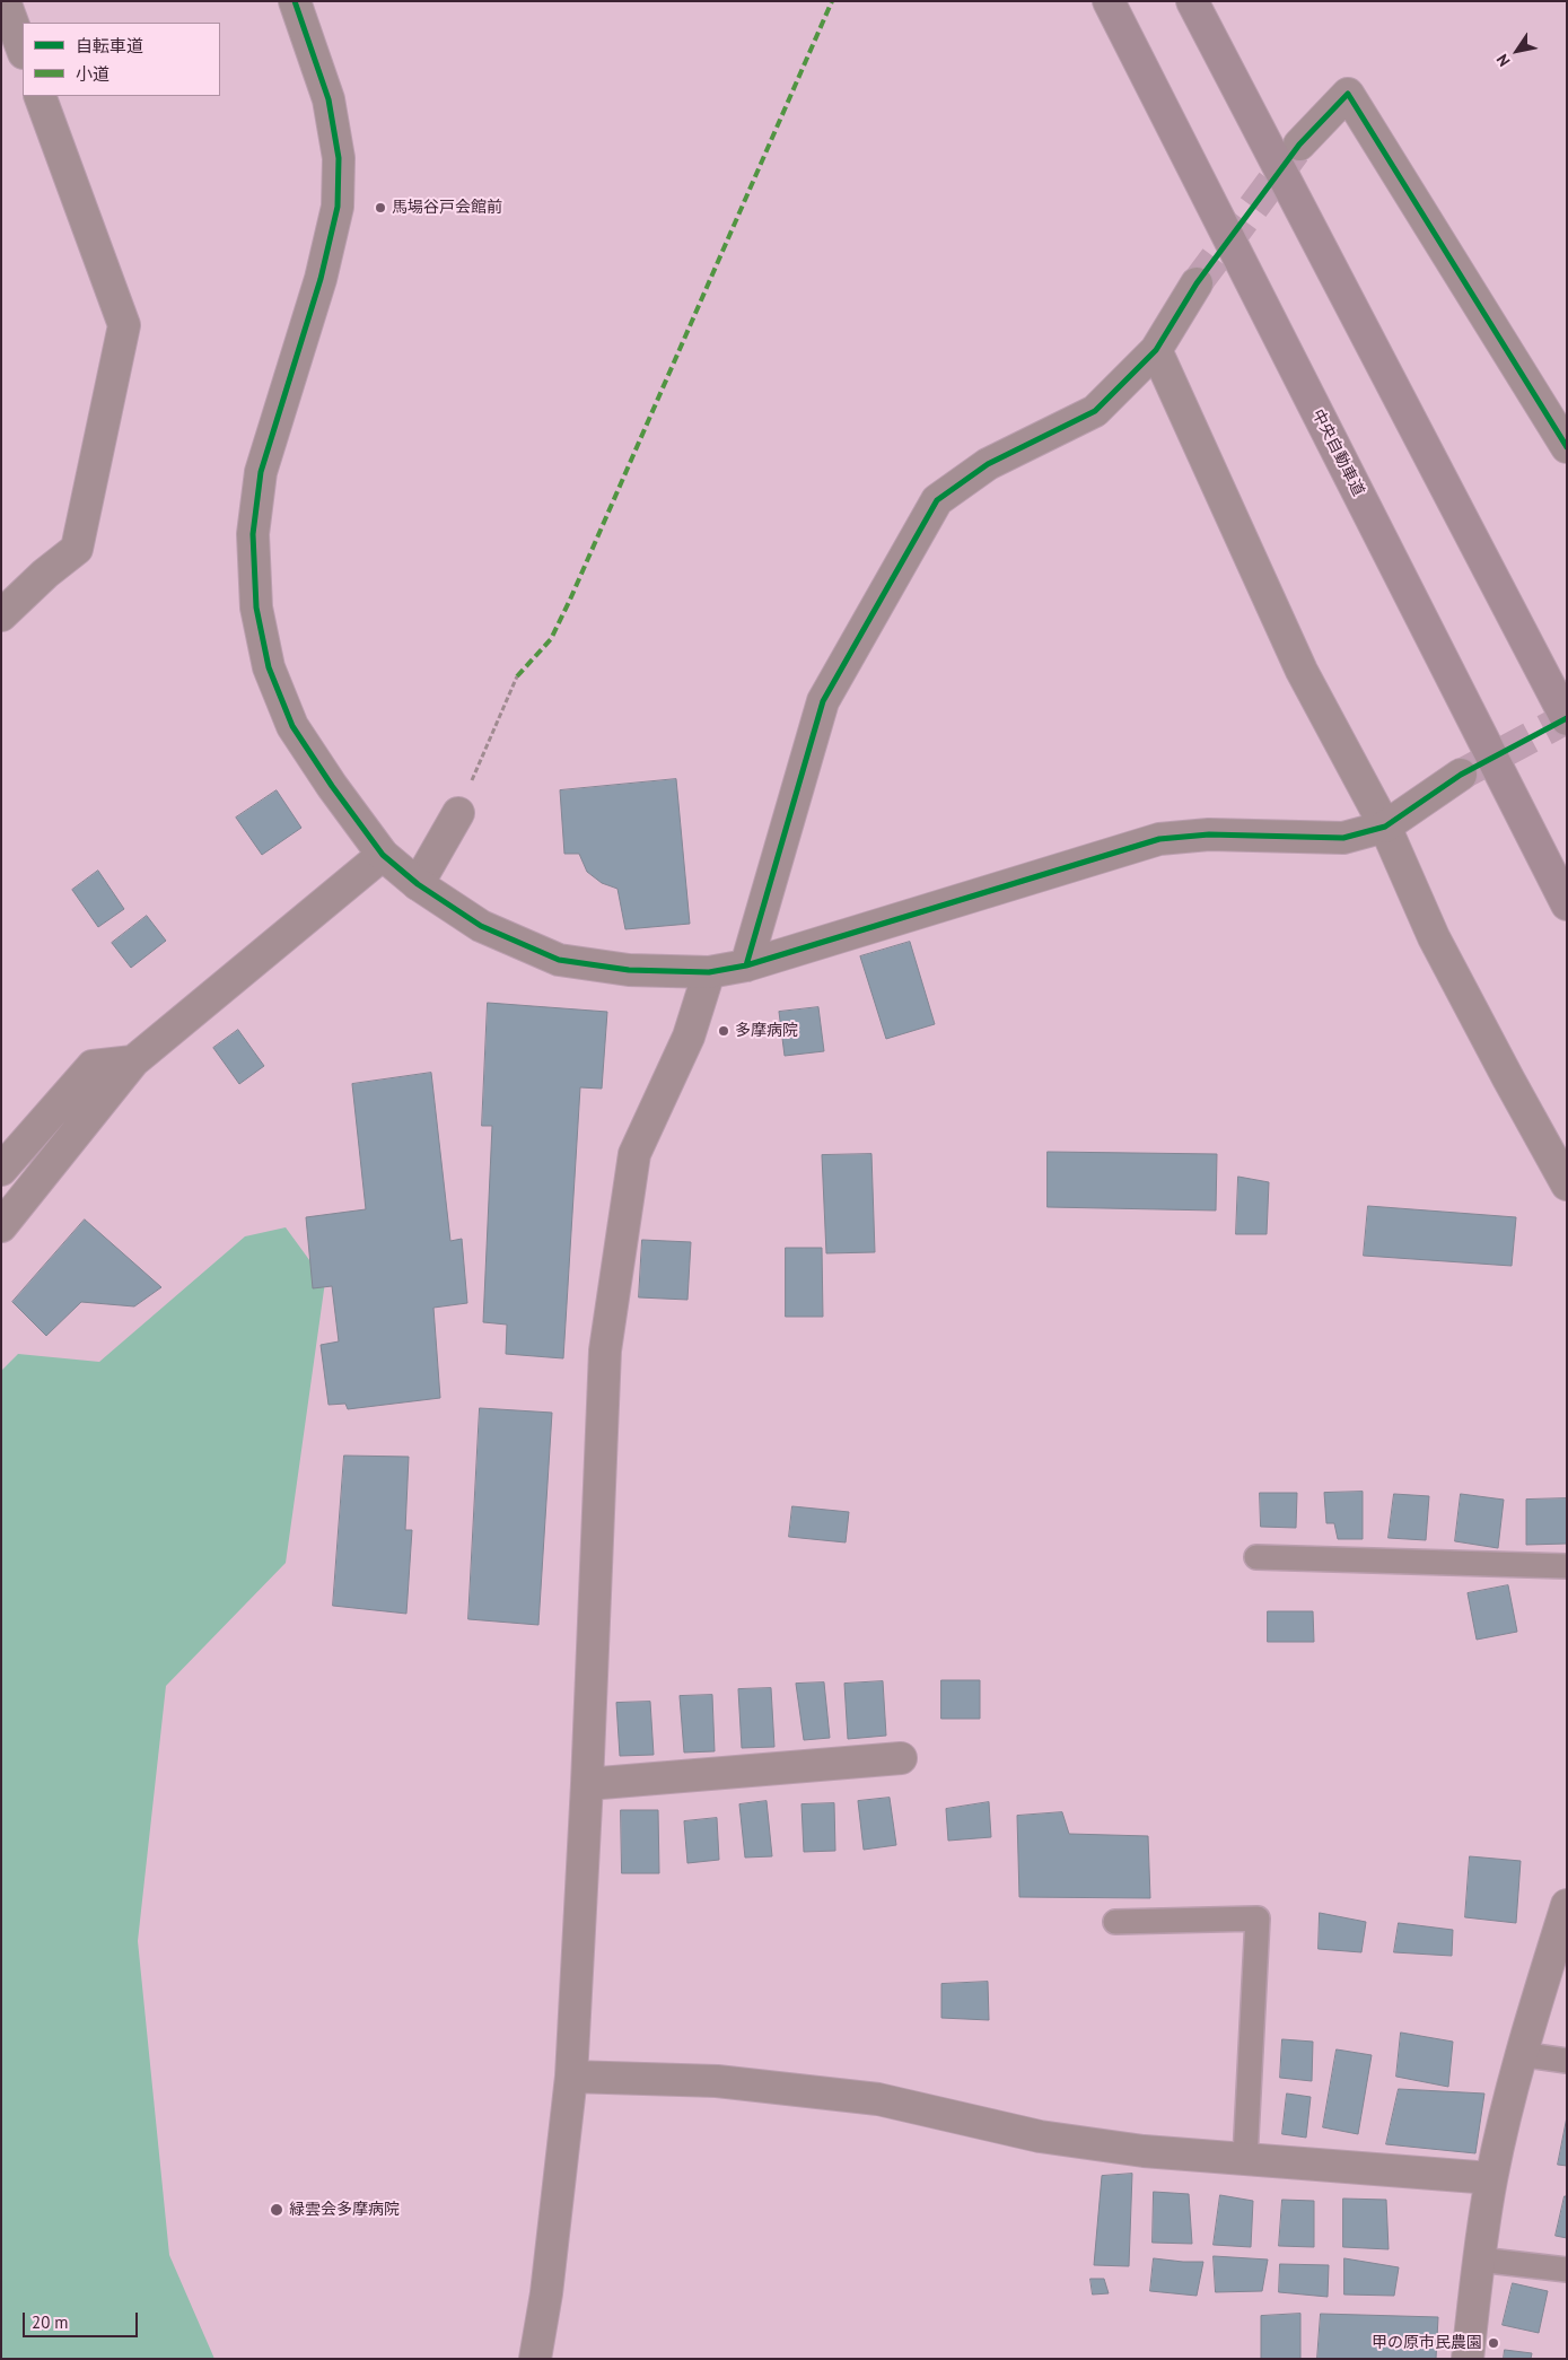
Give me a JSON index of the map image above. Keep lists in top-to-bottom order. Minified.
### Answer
{"streets":{"highway":["中央自動車道"]},"places":["馬場谷戸会館前","多摩病院","緑雲会多摩病院","甲の原市民農園"],"legend":["自転車道","小道"],"scale_bar":"20 m","north":"bottom left"}
